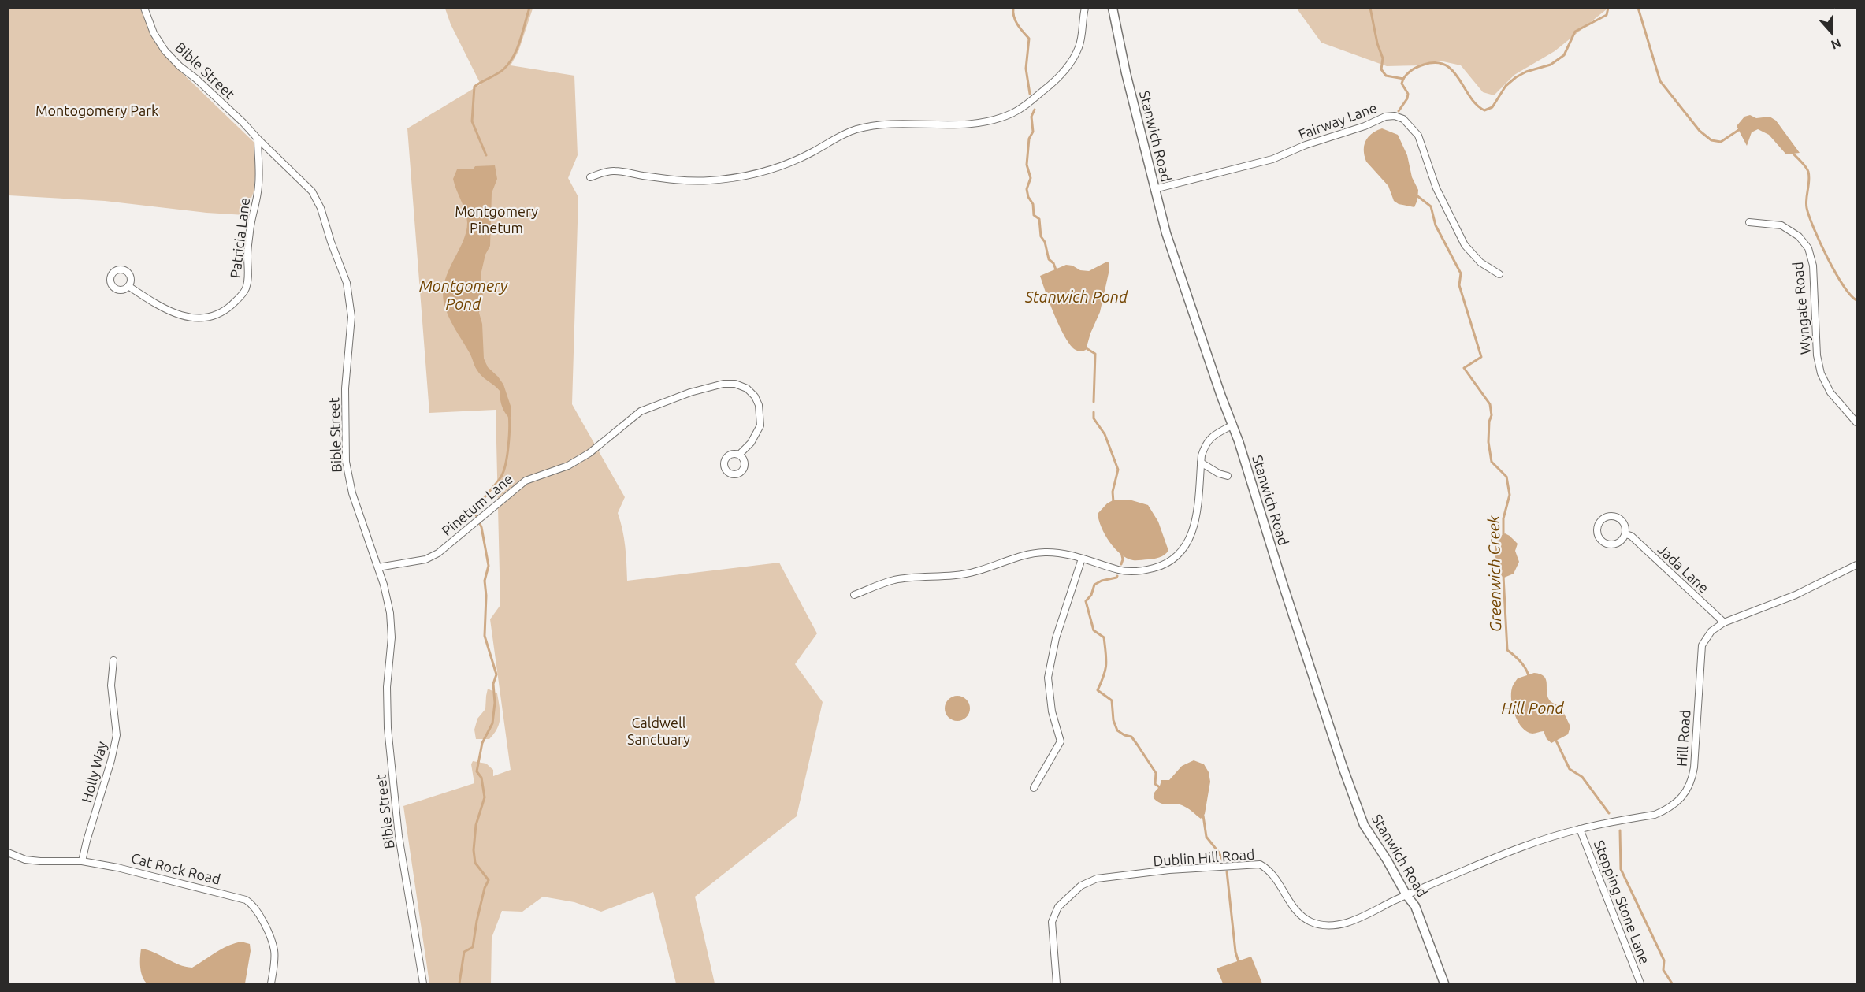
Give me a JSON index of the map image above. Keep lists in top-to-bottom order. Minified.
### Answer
{"streets":{"street":["Bible Street","Fairway Lane","Stanwich Road","Patricia Lane","Wyngate Road","Pinetum Lane","Jada Lane","Hill Road","Holly Way","Dublin Hill Road","Cat Rock Road","Stepping Stone Lane"]},"crossings":[["Bible Street","Patricia Lane"],["Bible Street","Pinetum Lane"],["Fairway Lane","Stanwich Road"],["Stanwich Road","Hill Road"],["Stanwich Road","Dublin Hill Road"],["Jada Lane","Hill Road"],["Hill Road","Dublin Hill Road"],["Hill Road","Stepping Stone Lane"],["Holly Way","Cat Rock Road"]],"water":["Montgomery Pond","Stanwich Pond","Greenwich Creek","Hill Pond"],"parks":["Montogomery Park","Montgomery Pinetum","Caldwell Sanctuary"],"north":"bottom"}
